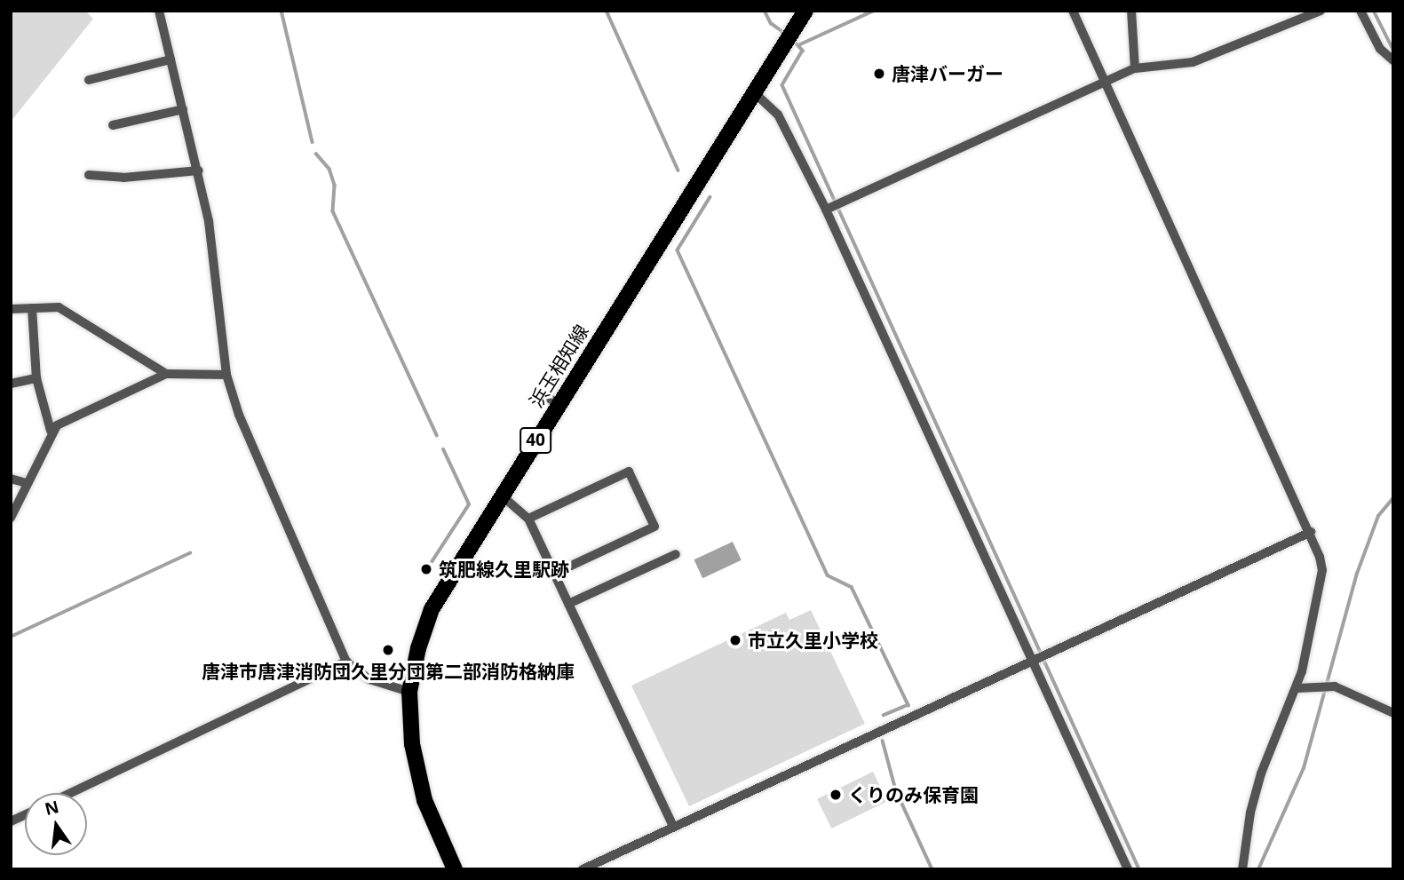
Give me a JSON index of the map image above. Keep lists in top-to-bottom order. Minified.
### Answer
{"streets":{"main road":["浜玉相知線","40"]},"places":["唐津バーガー","筑肥線久里駅跡","市立久里小学校","唐津市唐津消防団久里分団第二部消防格納庫","くりのみ保育園"],"north":"top"}
